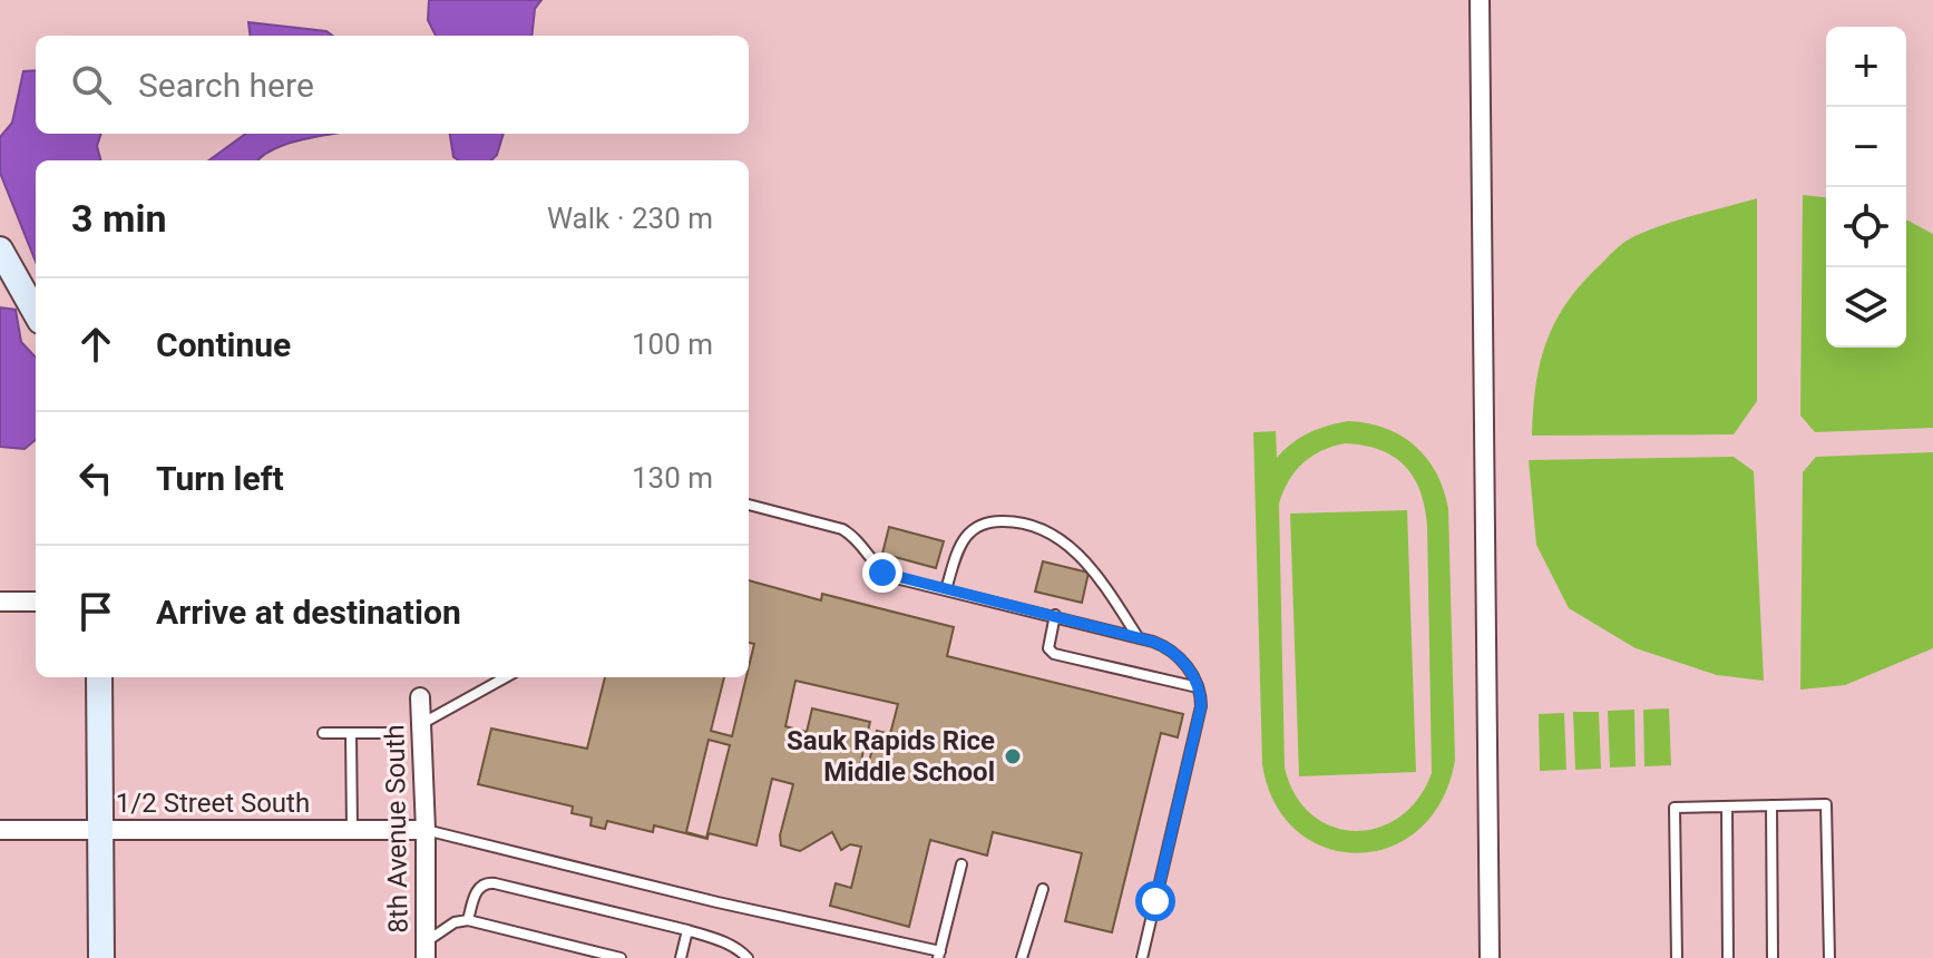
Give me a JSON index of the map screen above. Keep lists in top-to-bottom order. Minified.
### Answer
{"streets":{"street":["1/2 Street South","8th Avenue South"]},"crossings":[["1/2 Street South","8th Avenue South"]],"places":["Sauk Rapids Rice Middle School"],"page":{"map_buttons":["+","−"],"search":"Search here","heading":["3 min","Walk · 230 m"],"list":[["Continue","100 m"],["Turn left","130 m"],"Arrive at destination"]}}
